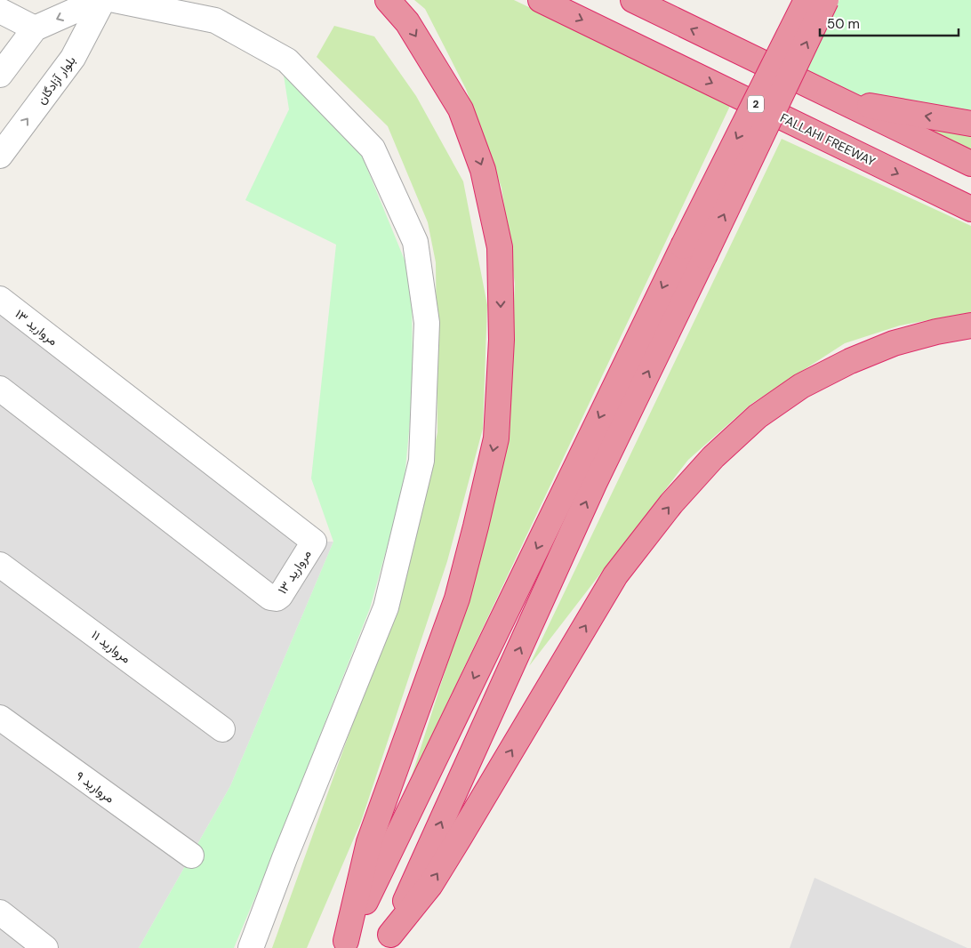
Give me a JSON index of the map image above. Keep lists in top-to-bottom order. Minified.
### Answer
{"streets":{"highway":["2","FALLAHI FREEWAY"],"street":["بلوار آزادگان","مروارید ۱۳","مروارید ۱۱","مروارید ۹"]},"scale_bar":"50 m"}
